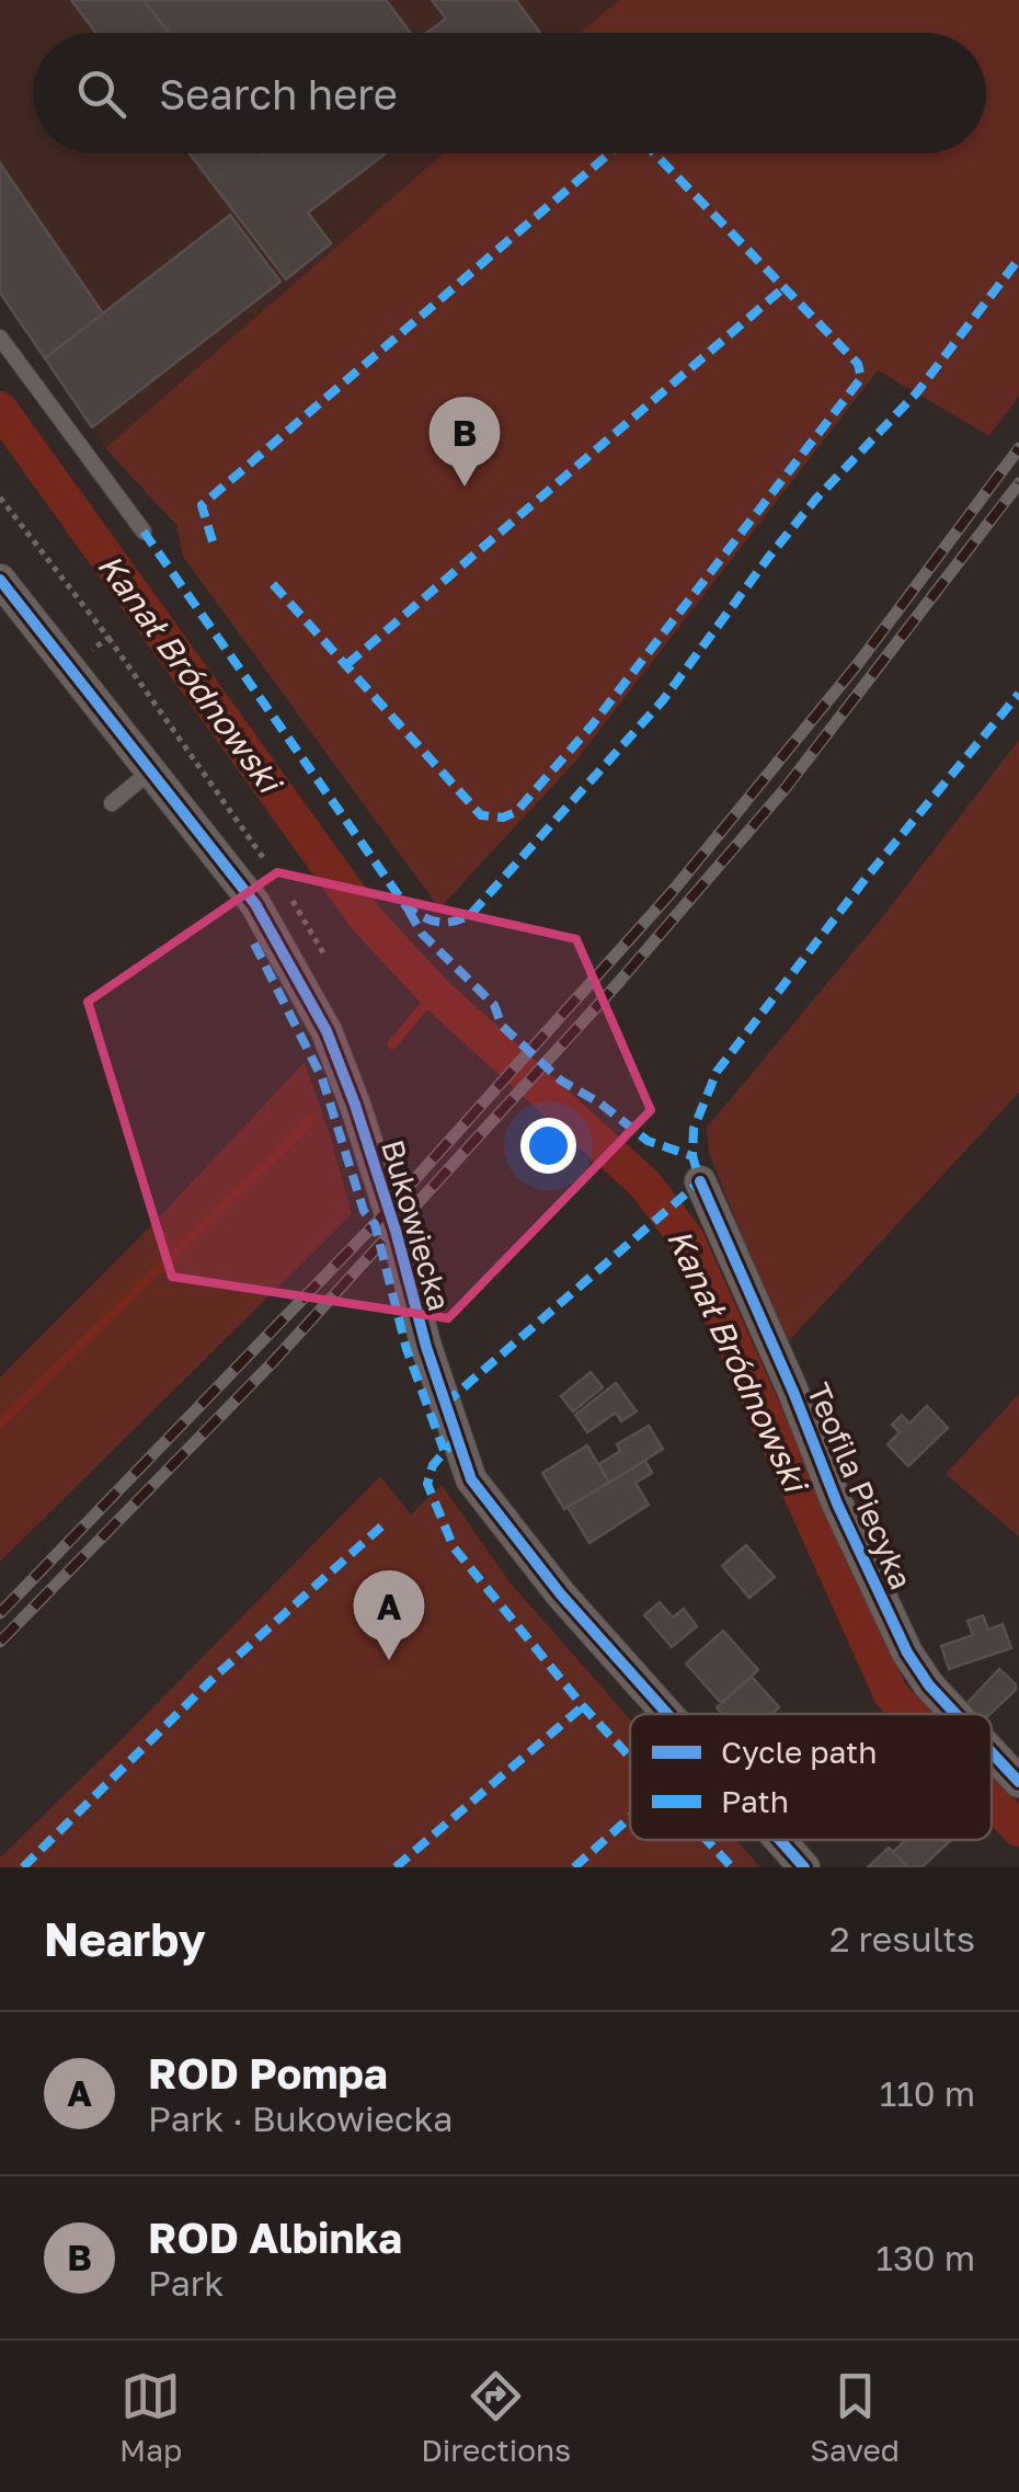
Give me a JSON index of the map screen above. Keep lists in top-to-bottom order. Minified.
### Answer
{"streets":{"street":["Bukowiecka","Teofila Piecyka"]},"water":["Kanał Bródnowski"],"legend":["Cycle path","Path"],"page":{"search":"Search here","pins":["B","A"],"heading":["Nearby","2 results"],"list":[{"mark":"A","name":"ROD Pompa","note":"Park · Bukowiecka","value":"110 m"},{"mark":"B","name":"ROD Albinka","note":"Park","value":"130 m"}],"nav":["Map","Directions","Saved"]}}
